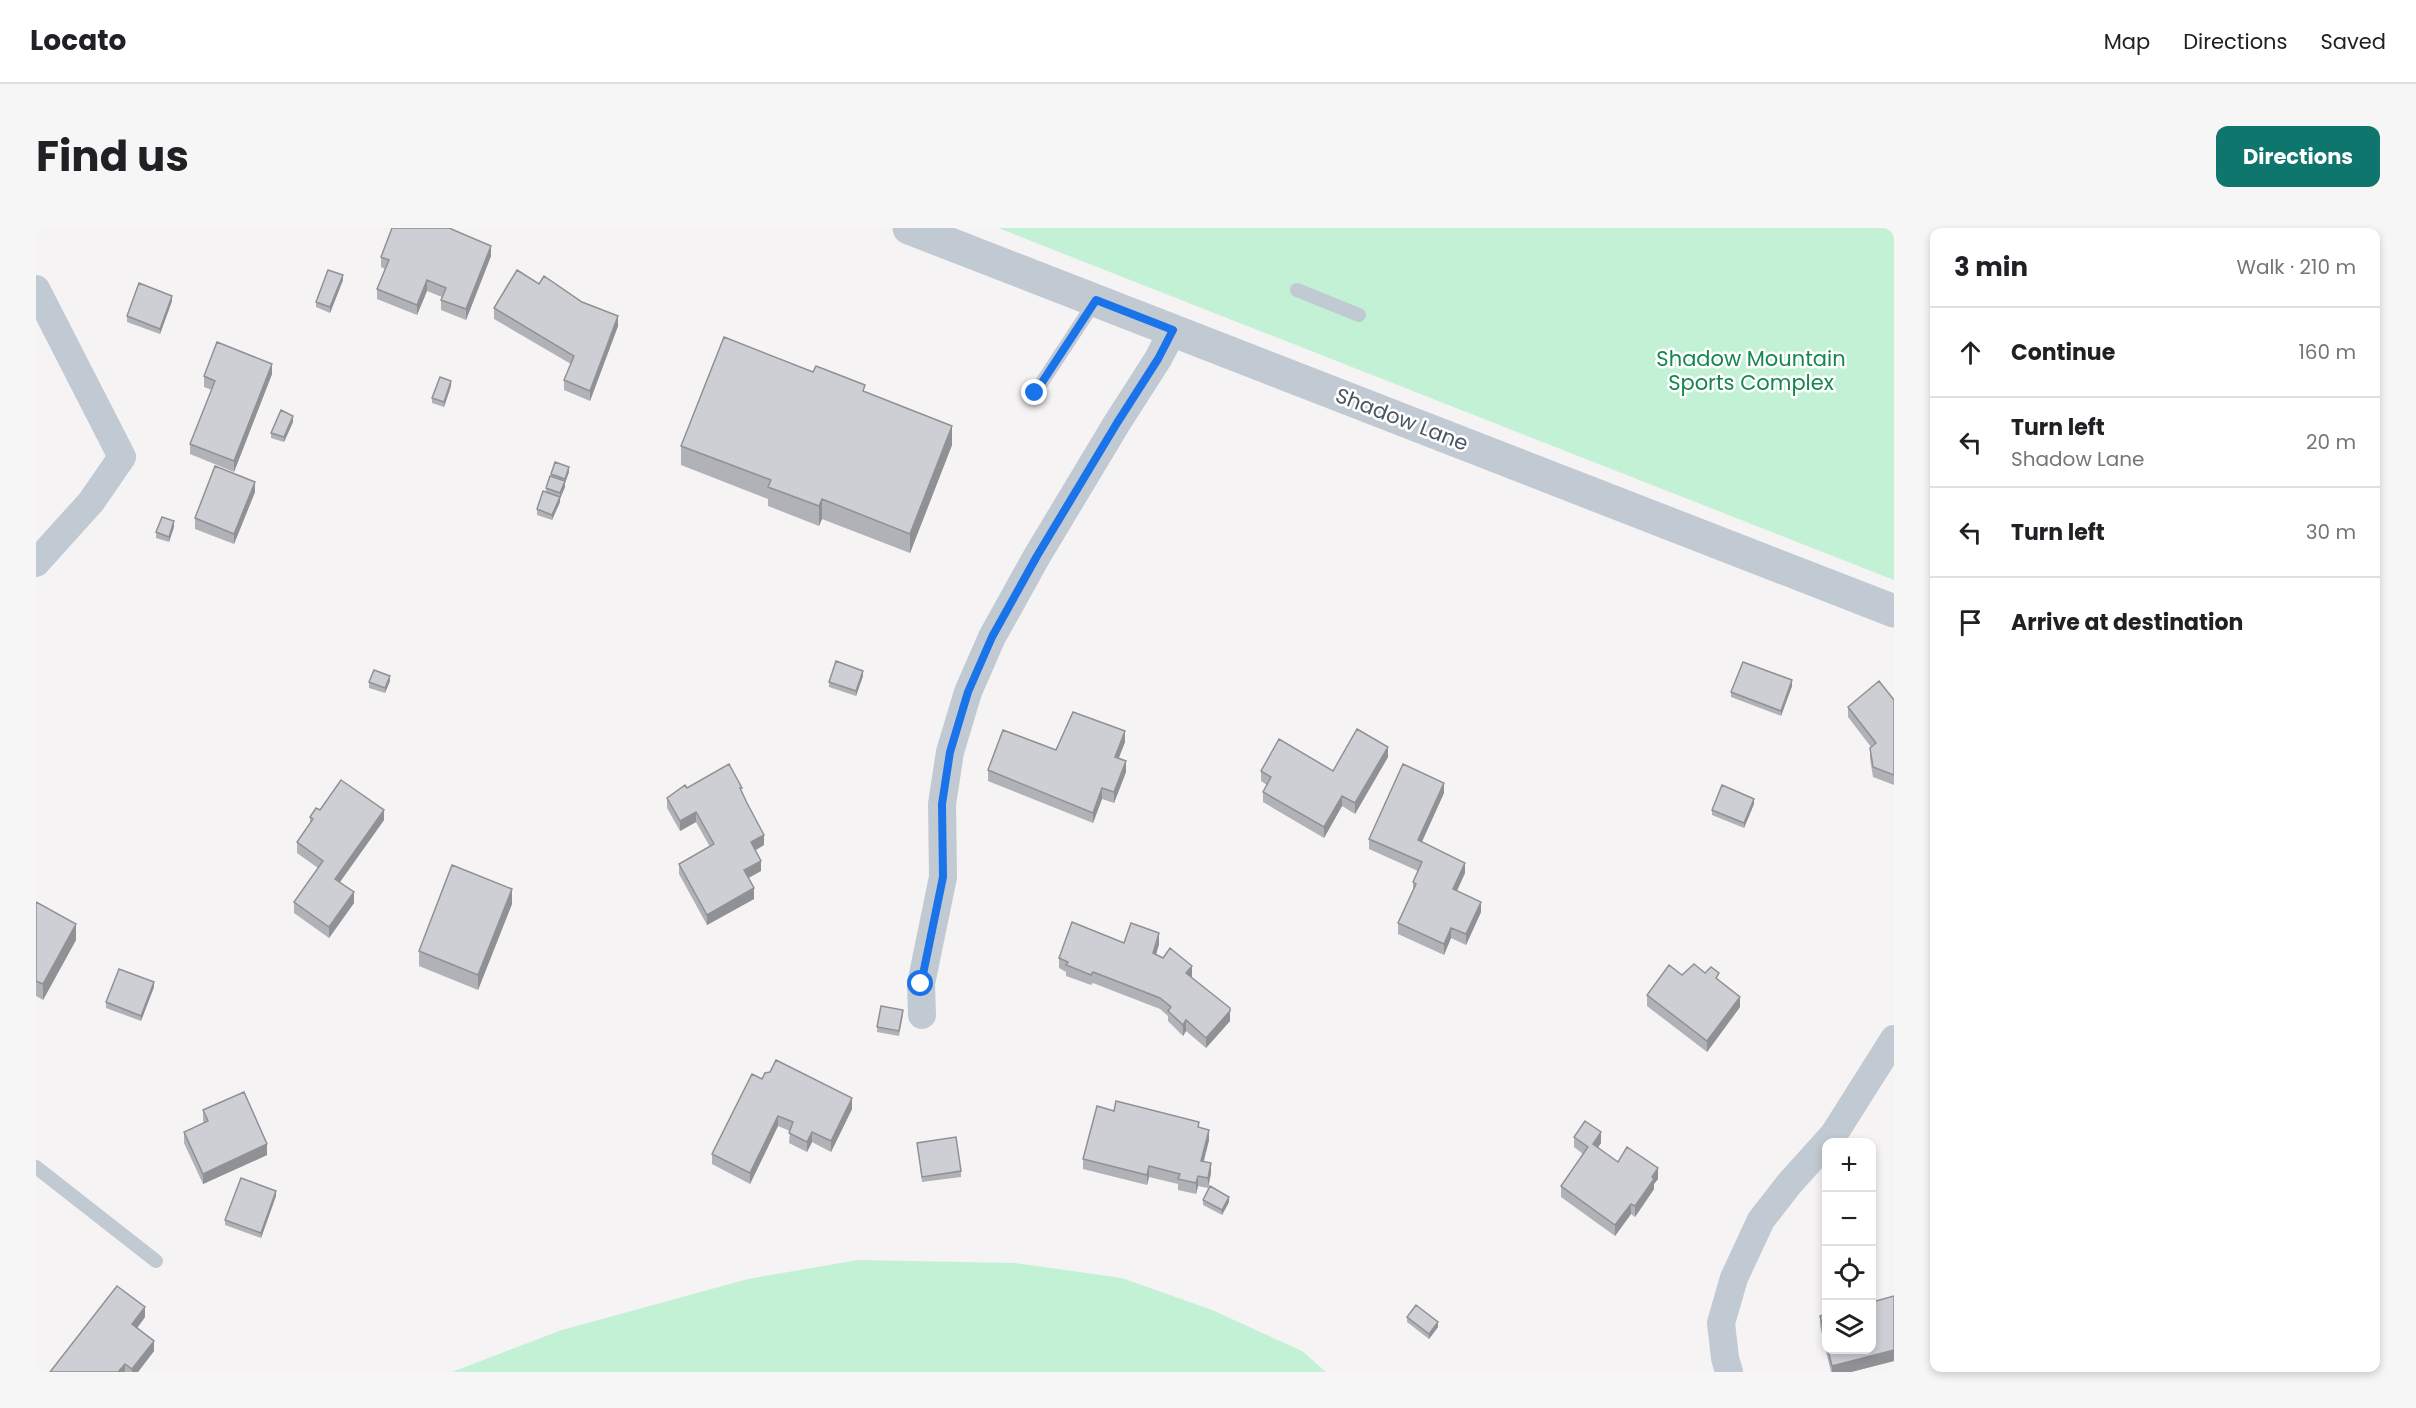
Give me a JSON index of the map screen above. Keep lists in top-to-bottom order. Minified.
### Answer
{"streets":{"street":["Shadow Lane"]},"parks":["Shadow Mountain Sports Complex"],"page":{"header":"Locato","nav":["Map","Directions","Saved"],"title":"Find us","buttons":"Directions","heading":["3 min","Walk · 210 m"],"list":[["Continue","160 m"],["Turn left","Shadow Lane","20 m"],["Turn left","30 m"],"Arrive at destination"],"map_buttons":["+","−"]}}
